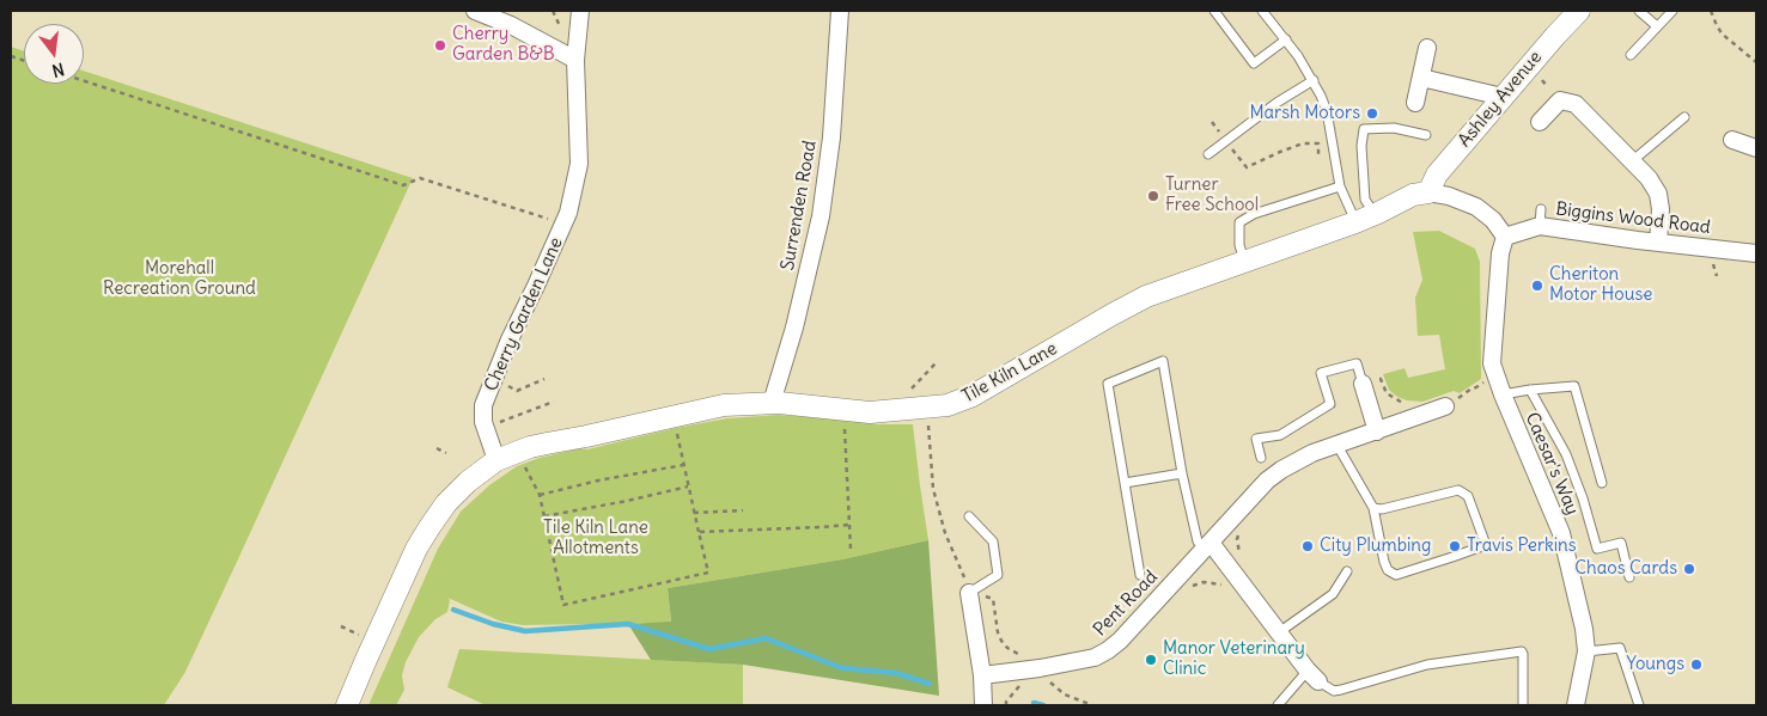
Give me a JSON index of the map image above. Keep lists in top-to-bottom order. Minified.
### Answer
{"streets":{"street":["Ashley Avenue","Surrenden Road","Biggins Wood Road","Cherry Garden Lane","Tile Kiln Lane","Caesar's Way","Pent Road"]},"crossings":[["Ashley Avenue","Tile Kiln Lane"],["Surrenden Road","Tile Kiln Lane"],["Biggins Wood Road","Caesar's Way"],["Cherry Garden Lane","Tile Kiln Lane"]],"parks":["Morehall Recreation Ground","Tile Kiln Lane Allotments"],"places":["Cherry Garden B&B","Marsh Motors","Turner Free School","Cheriton Motor House","City Plumbing","Travis Perkins","Chaos Cards","Manor Veterinary Clinic","Youngs"],"north":"bottom"}
